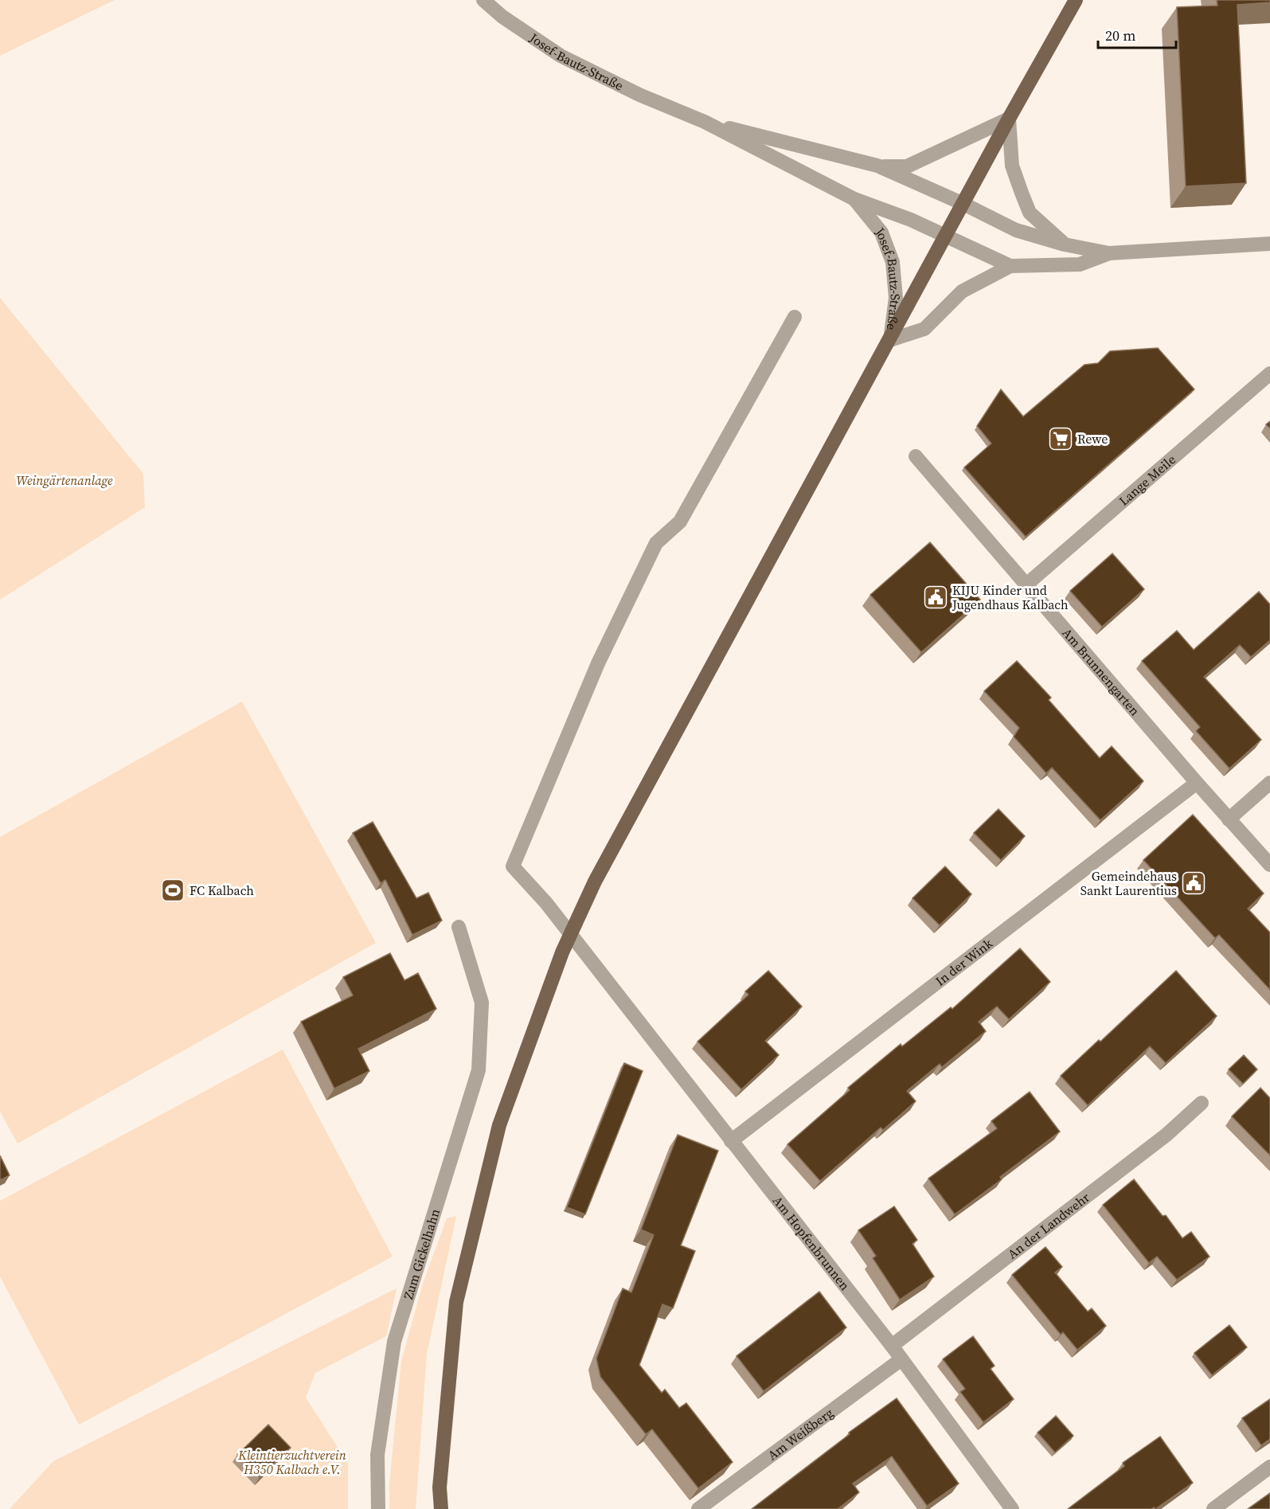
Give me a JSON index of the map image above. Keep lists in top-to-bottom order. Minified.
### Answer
{"streets":{"street":["Josef-Bautz-Straße","Lange Meile","Am Brunnengarten","In der Wink","An der Landwehr","Am Hopfenbrunnen","Zum Gickelhahn","Am Weißberg"]},"crossings":[["Lange Meile","Am Brunnengarten"],["Am Brunnengarten","In der Wink"],["In der Wink","Am Hopfenbrunnen"],["An der Landwehr","Am Hopfenbrunnen"],["Am Hopfenbrunnen","Am Weißberg"]],"parks":["Weingärtenanlage","Kleintierzuchtverein H350 Kalbach e.V."],"places":{"supermarket":["Rewe"],"public building":["KIJU Kinder und Jugendhaus Kalbach","Gemeindehaus Sankt Laurentius"],"sports":["FC Kalbach"]},"scale_bar":"20 m"}
